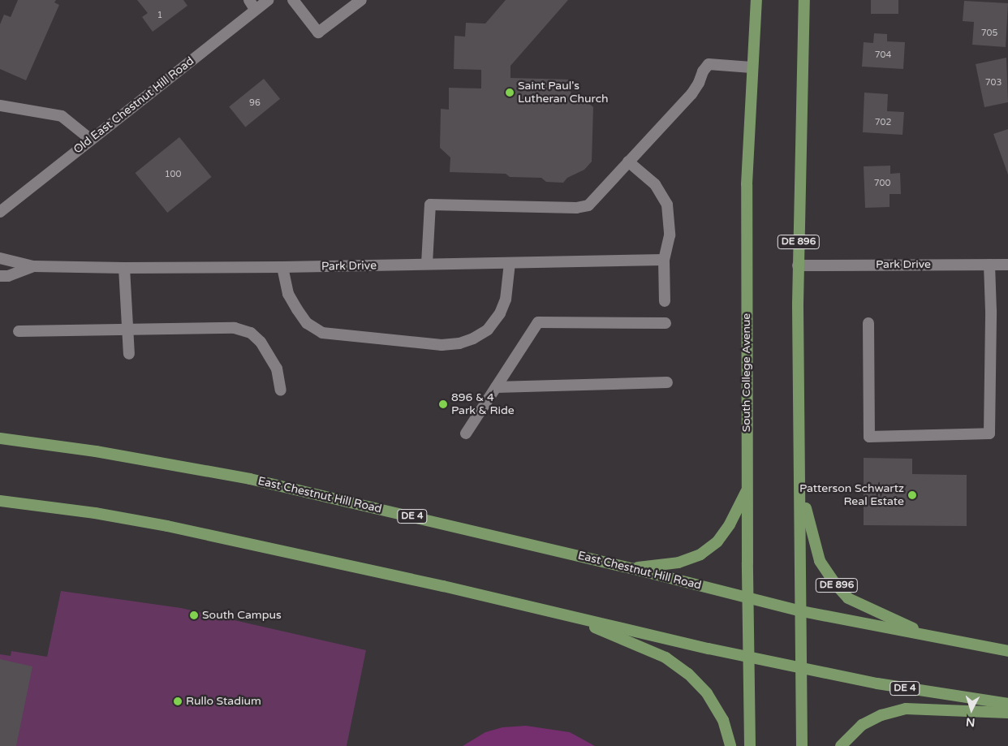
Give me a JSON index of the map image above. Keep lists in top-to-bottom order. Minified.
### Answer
{"streets":{"main road":["DE 896","South College Avenue","East Chestnut Hill Road","DE 4"],"street":["Old East Chestnut Hill Road","Park Drive"]},"crossings":[["DE 896","Park Drive"],["DE 896","DE 4"],["South College Avenue","East Chestnut Hill Road"],["South College Avenue","DE 4"],["East Chestnut Hill Road","DE 4"]],"places":["Saint Paul's Lutheran Church","896 & 4 Park & Ride","Patterson Schwartz Real Estate","South Campus","Rullo Stadium"],"house_numbers":["1","705","704","703","96","702","100","700"],"north":"bottom"}
